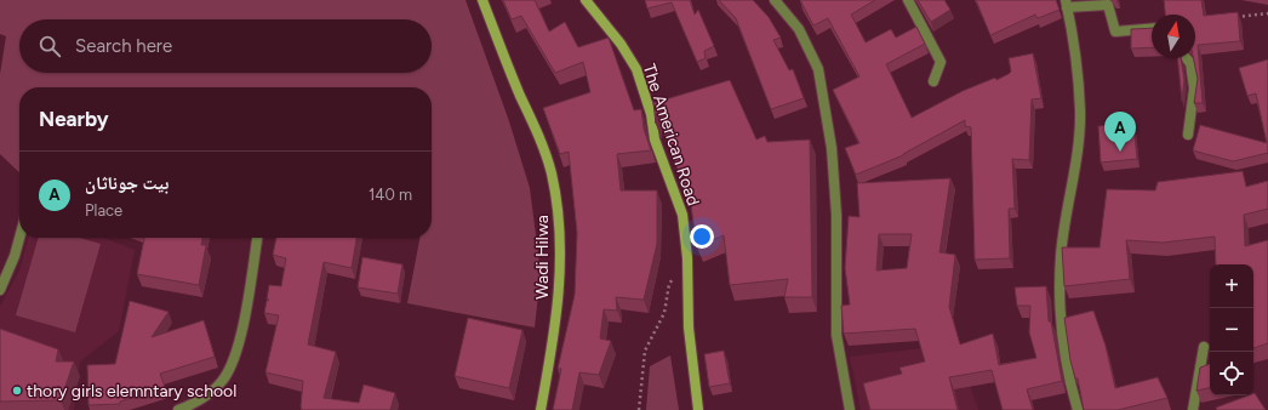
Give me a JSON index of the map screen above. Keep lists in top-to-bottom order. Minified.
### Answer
{"streets":{"street":["The American Road","Wadi Hilwa"]},"places":["thory girls elemntary school"],"north":"top","page":{"search":"Search here","heading":"Nearby","pins":"A","list":[{"mark":"A","name":"بيت جوناثان","note":"Place","value":"140 m"}],"map_buttons":["+","−"]}}
